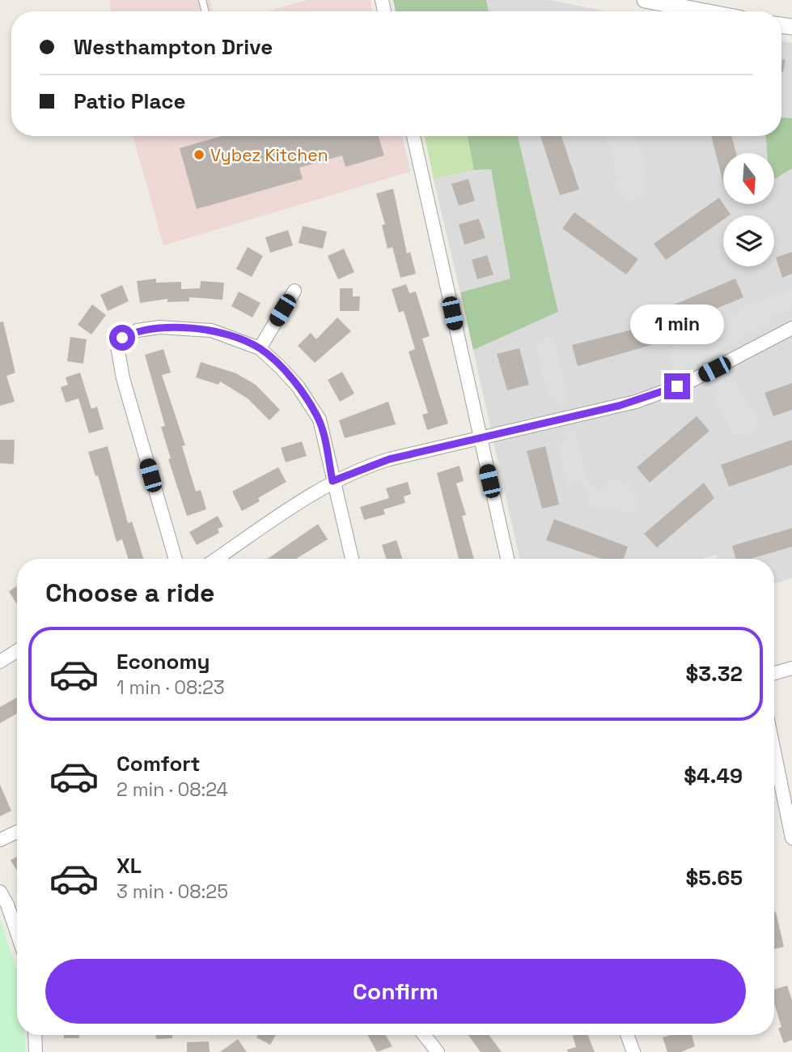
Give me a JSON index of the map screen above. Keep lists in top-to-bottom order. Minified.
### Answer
{"places":["Vybez Kitchen"],"north":"bottom","page":{"banner":["Westhampton Drive","Patio Place"],"bubble":"1 min","heading":"Choose a ride","list":[{"name":"Economy","note":"1 min · 08:23","value":"$3.32"},{"name":"Comfort","note":"2 min · 08:24","value":"$4.49"},{"name":"XL","note":"3 min · 08:25","value":"$5.65"}],"buttons":"Confirm"}}
